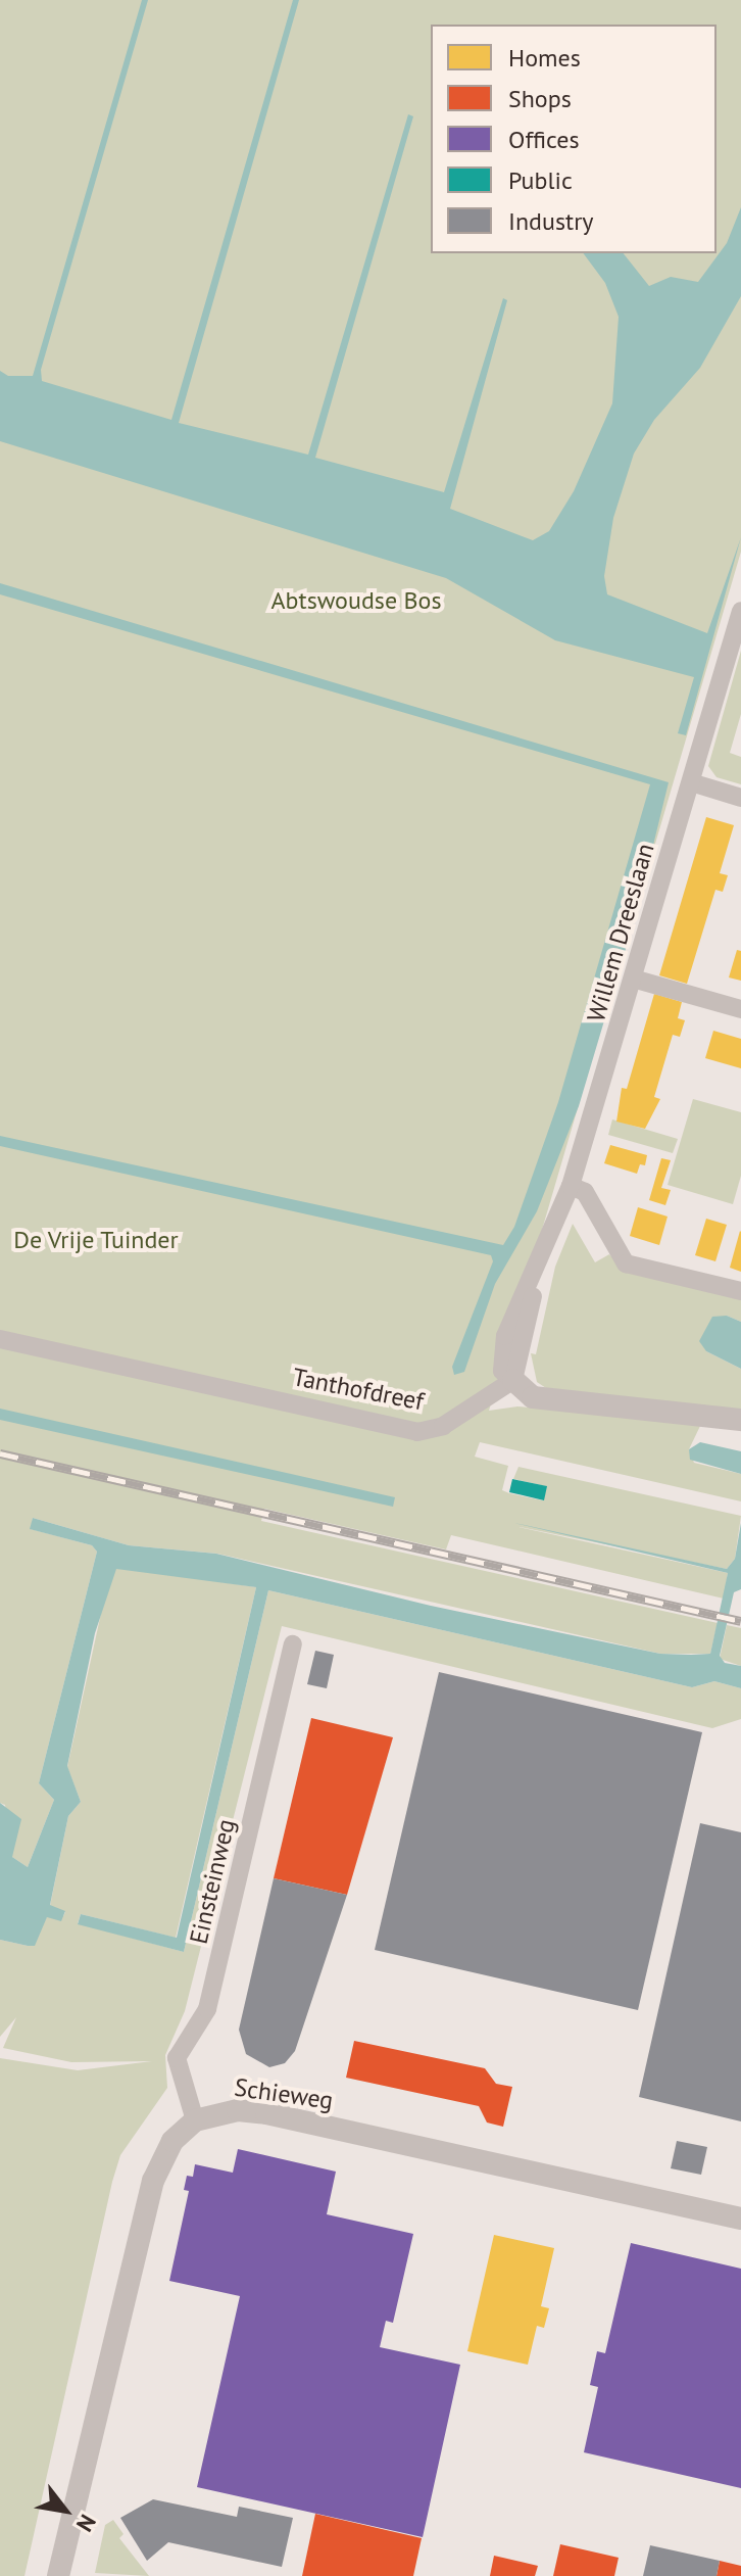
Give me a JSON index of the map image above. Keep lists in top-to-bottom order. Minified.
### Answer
{"streets":{"street":["Willem Dreeslaan","Tanthofdreef","Einsteinweg","Schieweg"]},"crossings":[["Willem Dreeslaan","Tanthofdreef"],["Einsteinweg","Schieweg"]],"parks":["Abtswoudse Bos","De Vrije Tuinder"],"legend":["Homes","Shops","Offices","Public","Industry"],"north":"bottom right"}
